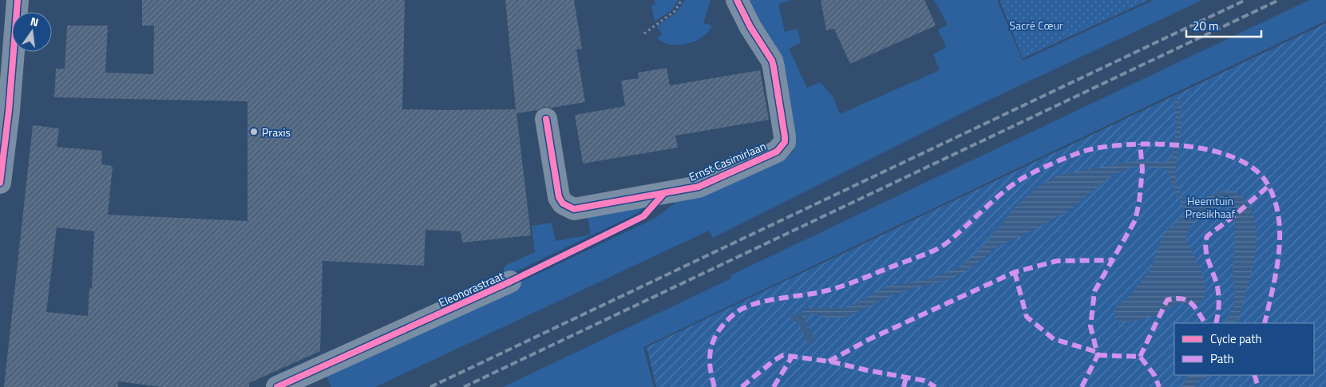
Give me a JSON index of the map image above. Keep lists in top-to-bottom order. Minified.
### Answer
{"streets":{"street":["Ernst Casimirlaan","Eleonorastraat"]},"parks":["Sacré Cœur","Heemtuin Presikhaaf"],"places":["Praxis"],"legend":["Cycle path","Path"],"scale_bar":"20 m","north":"top"}
